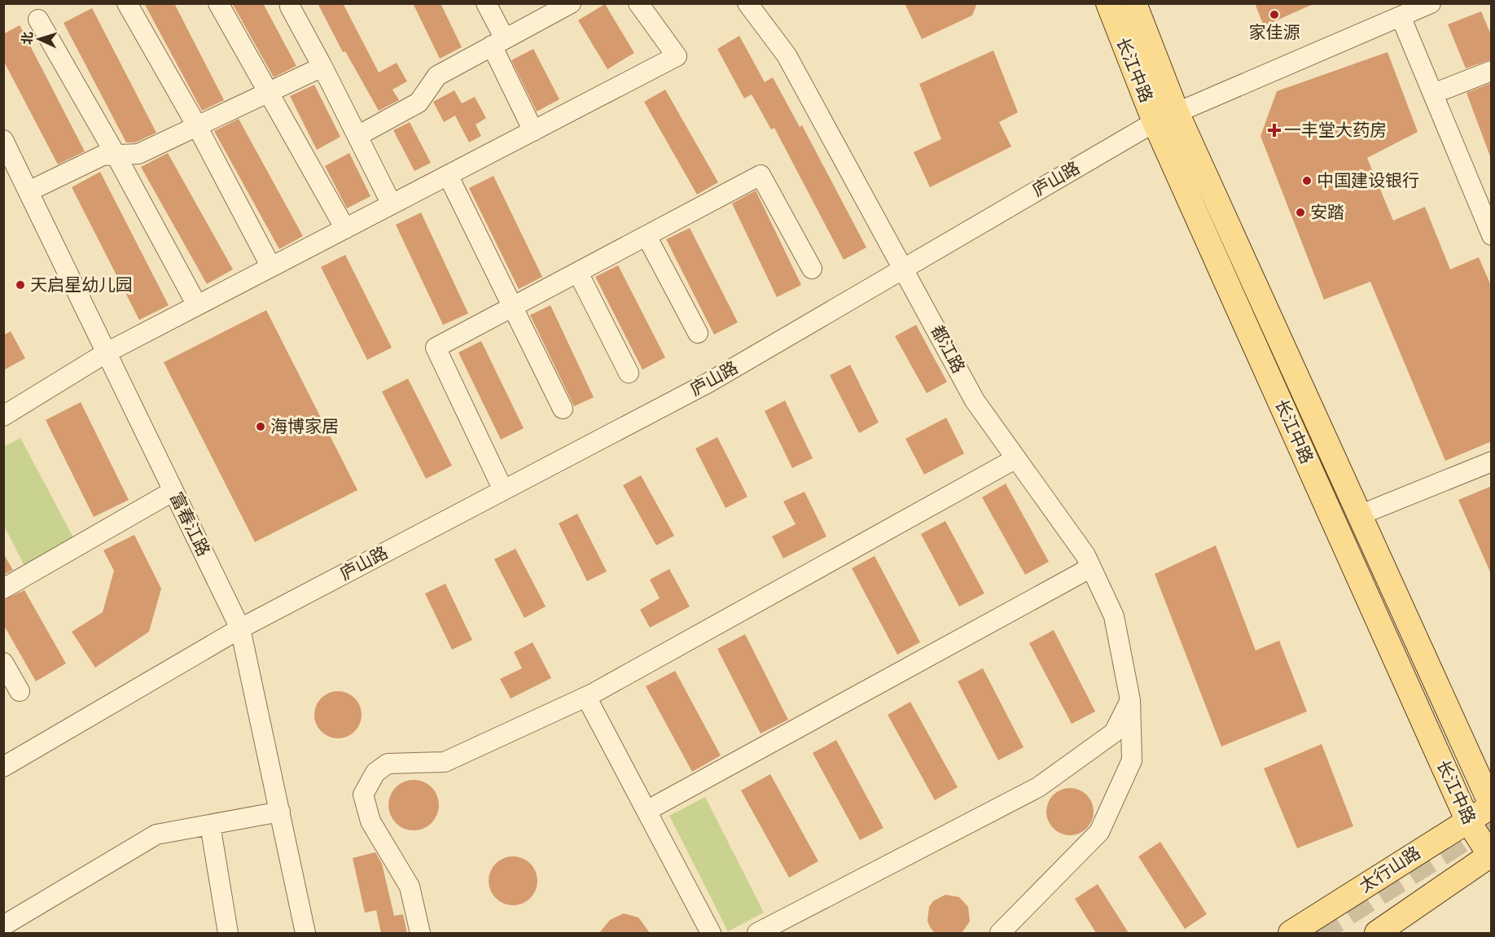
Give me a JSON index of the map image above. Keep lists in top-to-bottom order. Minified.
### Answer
{"streets":{"main road":["长江中路","太行山路"],"street":["庐山路","都江路","富春江路"]},"crossings":[["长江中路","庐山路"],["长江中路","太行山路"],["庐山路","都江路"],["庐山路","富春江路"]],"places":{"other":["家佳源","中国建设银行","安踏","天启星幼儿园","海博家居"],"health":["一丰堂大药房"]},"north":"left"}
